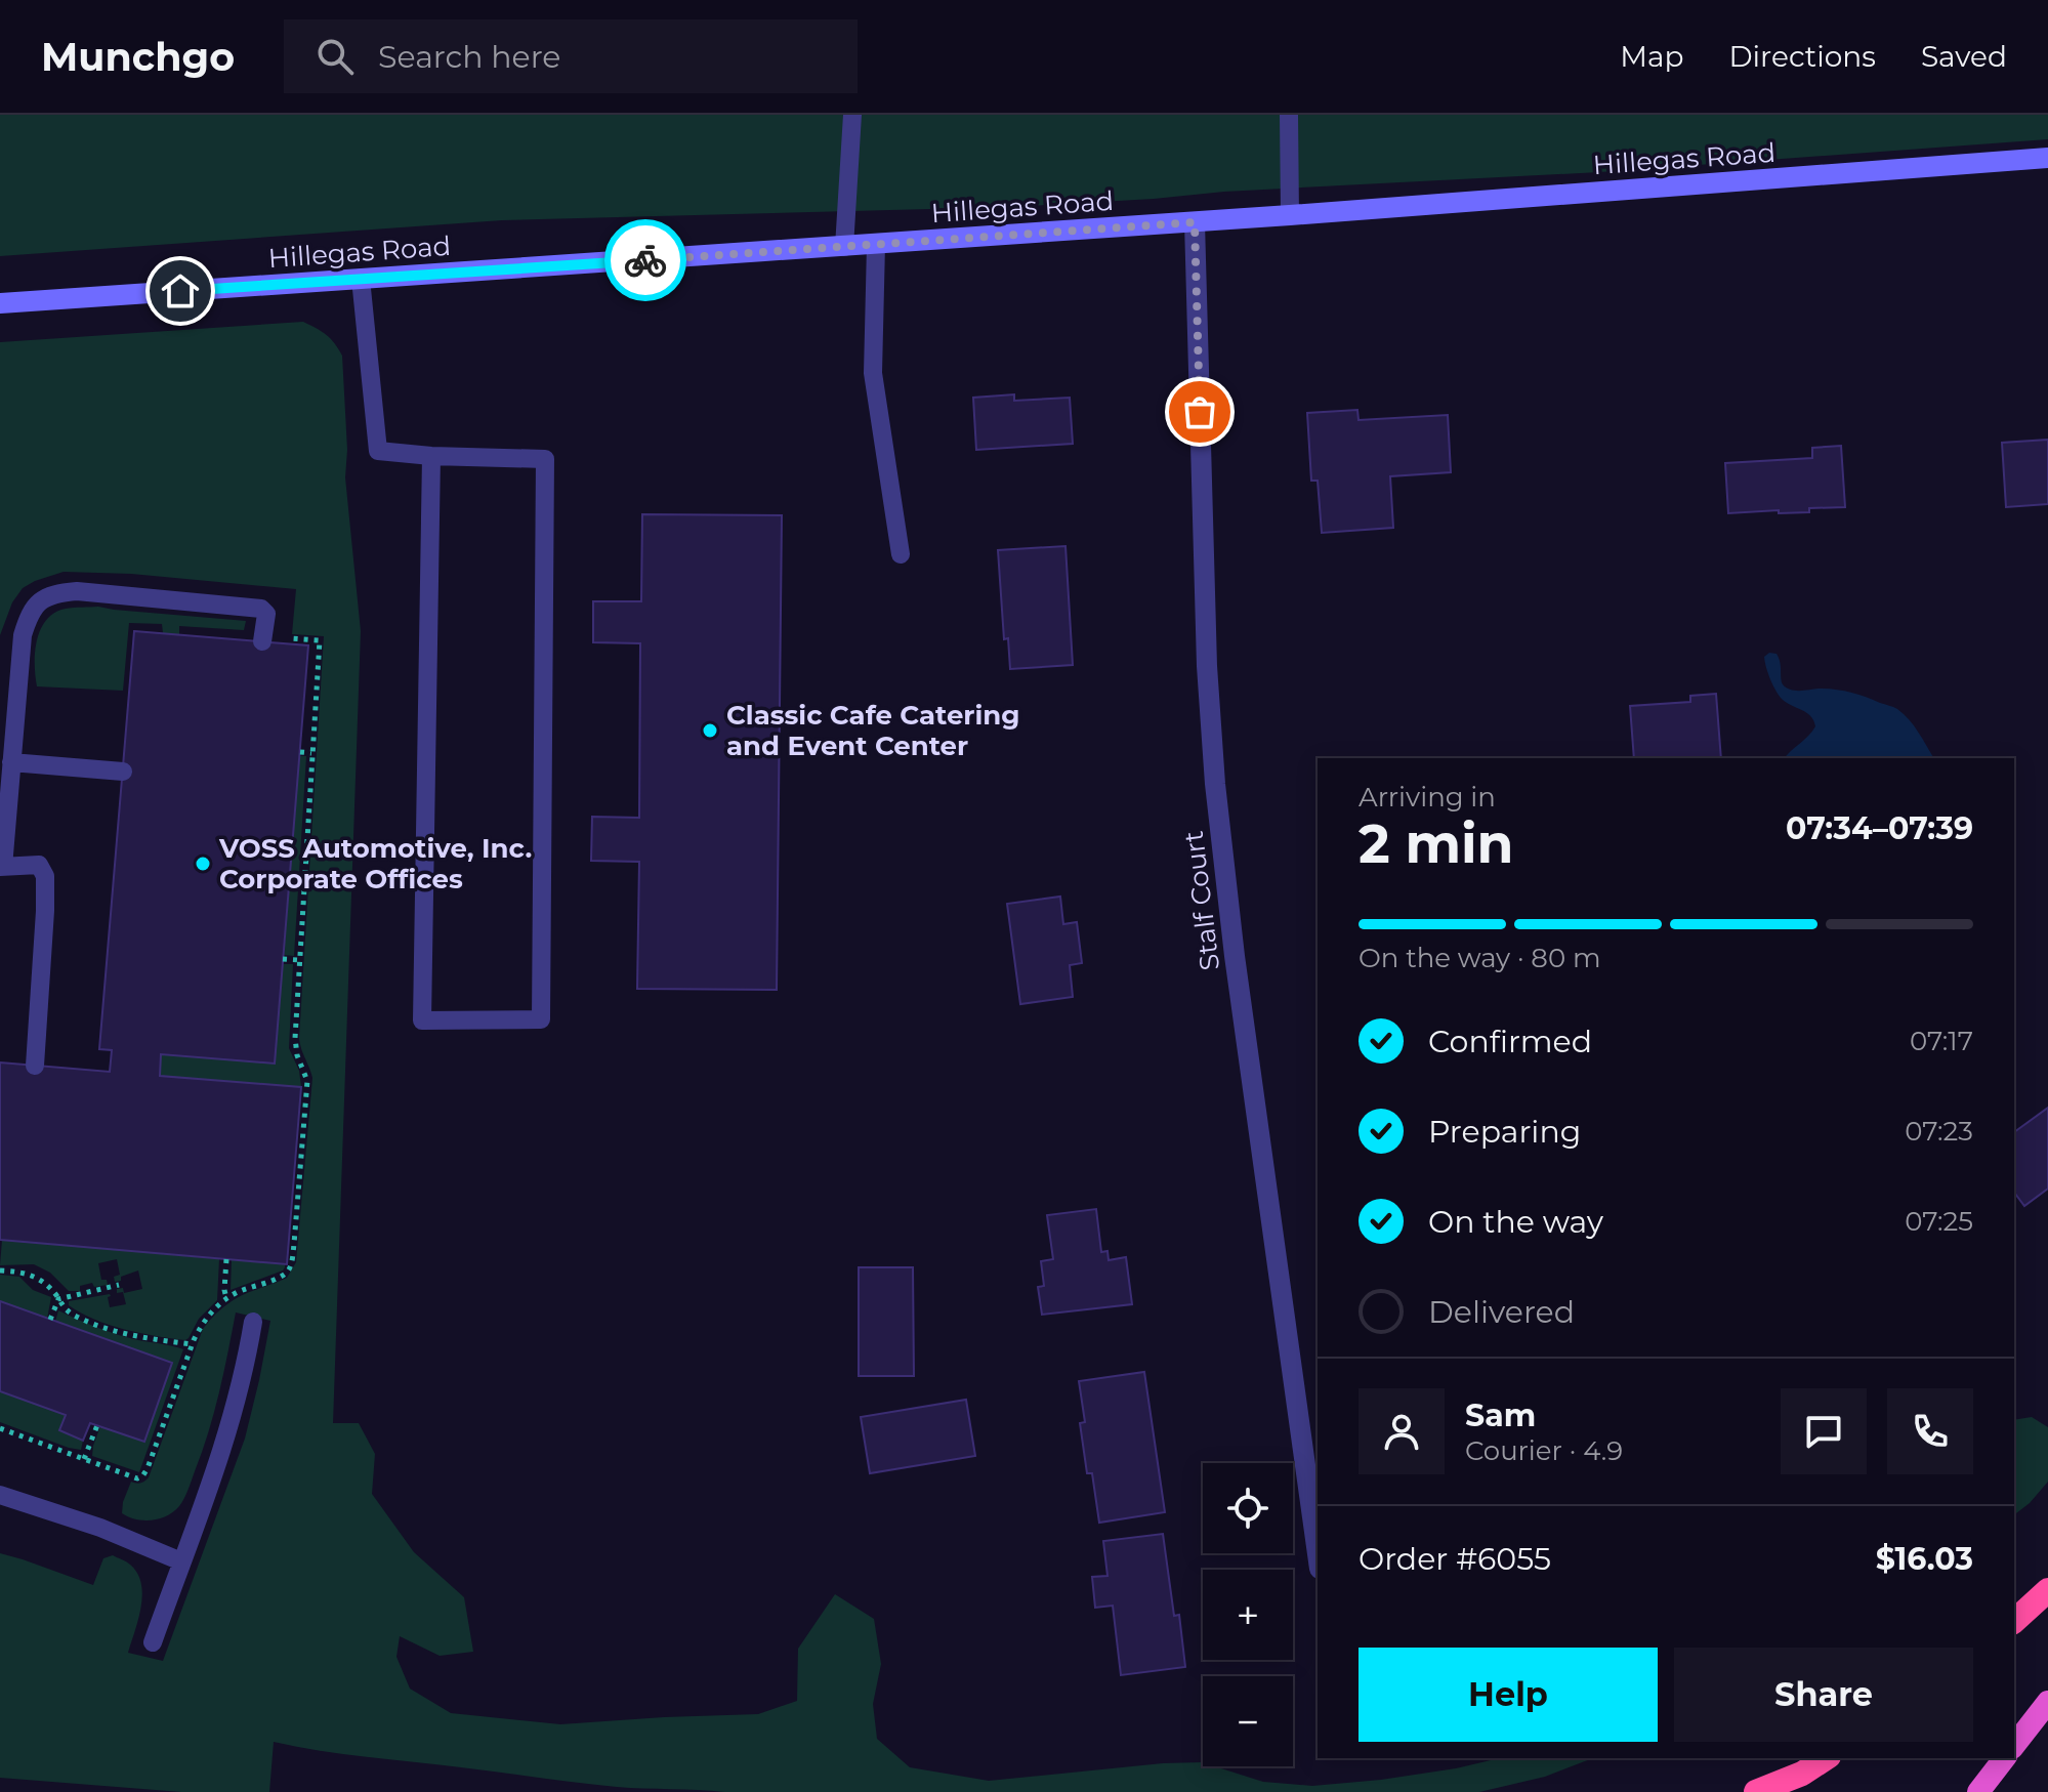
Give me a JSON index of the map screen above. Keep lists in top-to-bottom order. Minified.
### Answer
{"streets":{"main road":["Hillegas Road"],"street":["Stalf Court"]},"crossings":[["Hillegas Road","Stalf Court"]],"places":["Classic Cafe Catering and Event Center","VOSS Automotive, Inc. Corporate Offices"],"page":{"header":"Munchgo","search":"Search here","nav":["Map","Directions","Saved"],"heading":["2 min","Arriving in","07:34–07:39"],"panel":["Sam","Courier · 4.9","Order #6055","$16.03"],"bar":"On the way · 80 m","list":[["Confirmed","07:17"],["Preparing","07:23"],["On the way","07:25"],"Delivered"],"map_buttons":["+","−"],"buttons":["Help","Share"]}}
